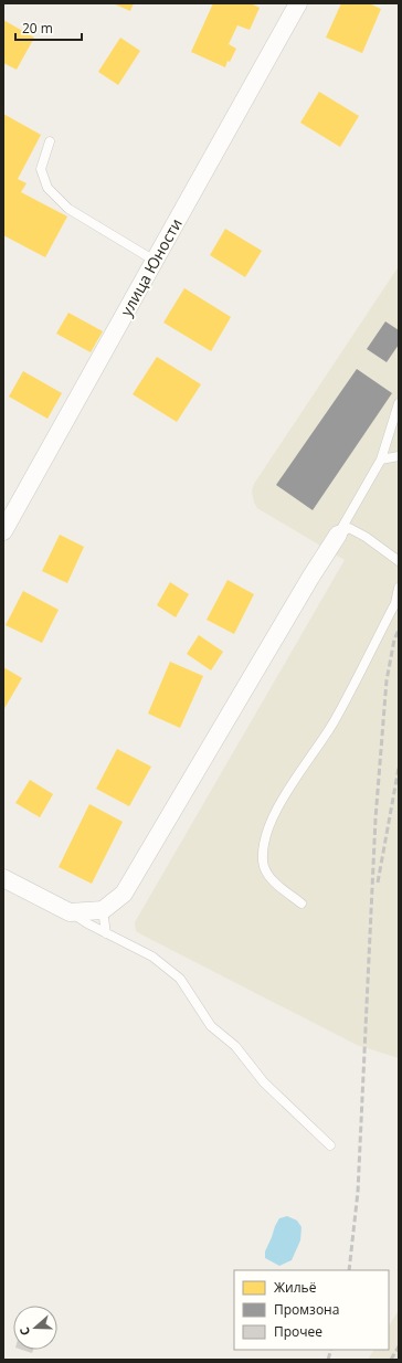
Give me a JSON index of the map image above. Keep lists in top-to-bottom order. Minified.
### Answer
{"streets":{"street":["улица Юности"]},"legend":["Жильё","Промзона","Прочее"],"scale_bar":"20 m","north":"left"}
